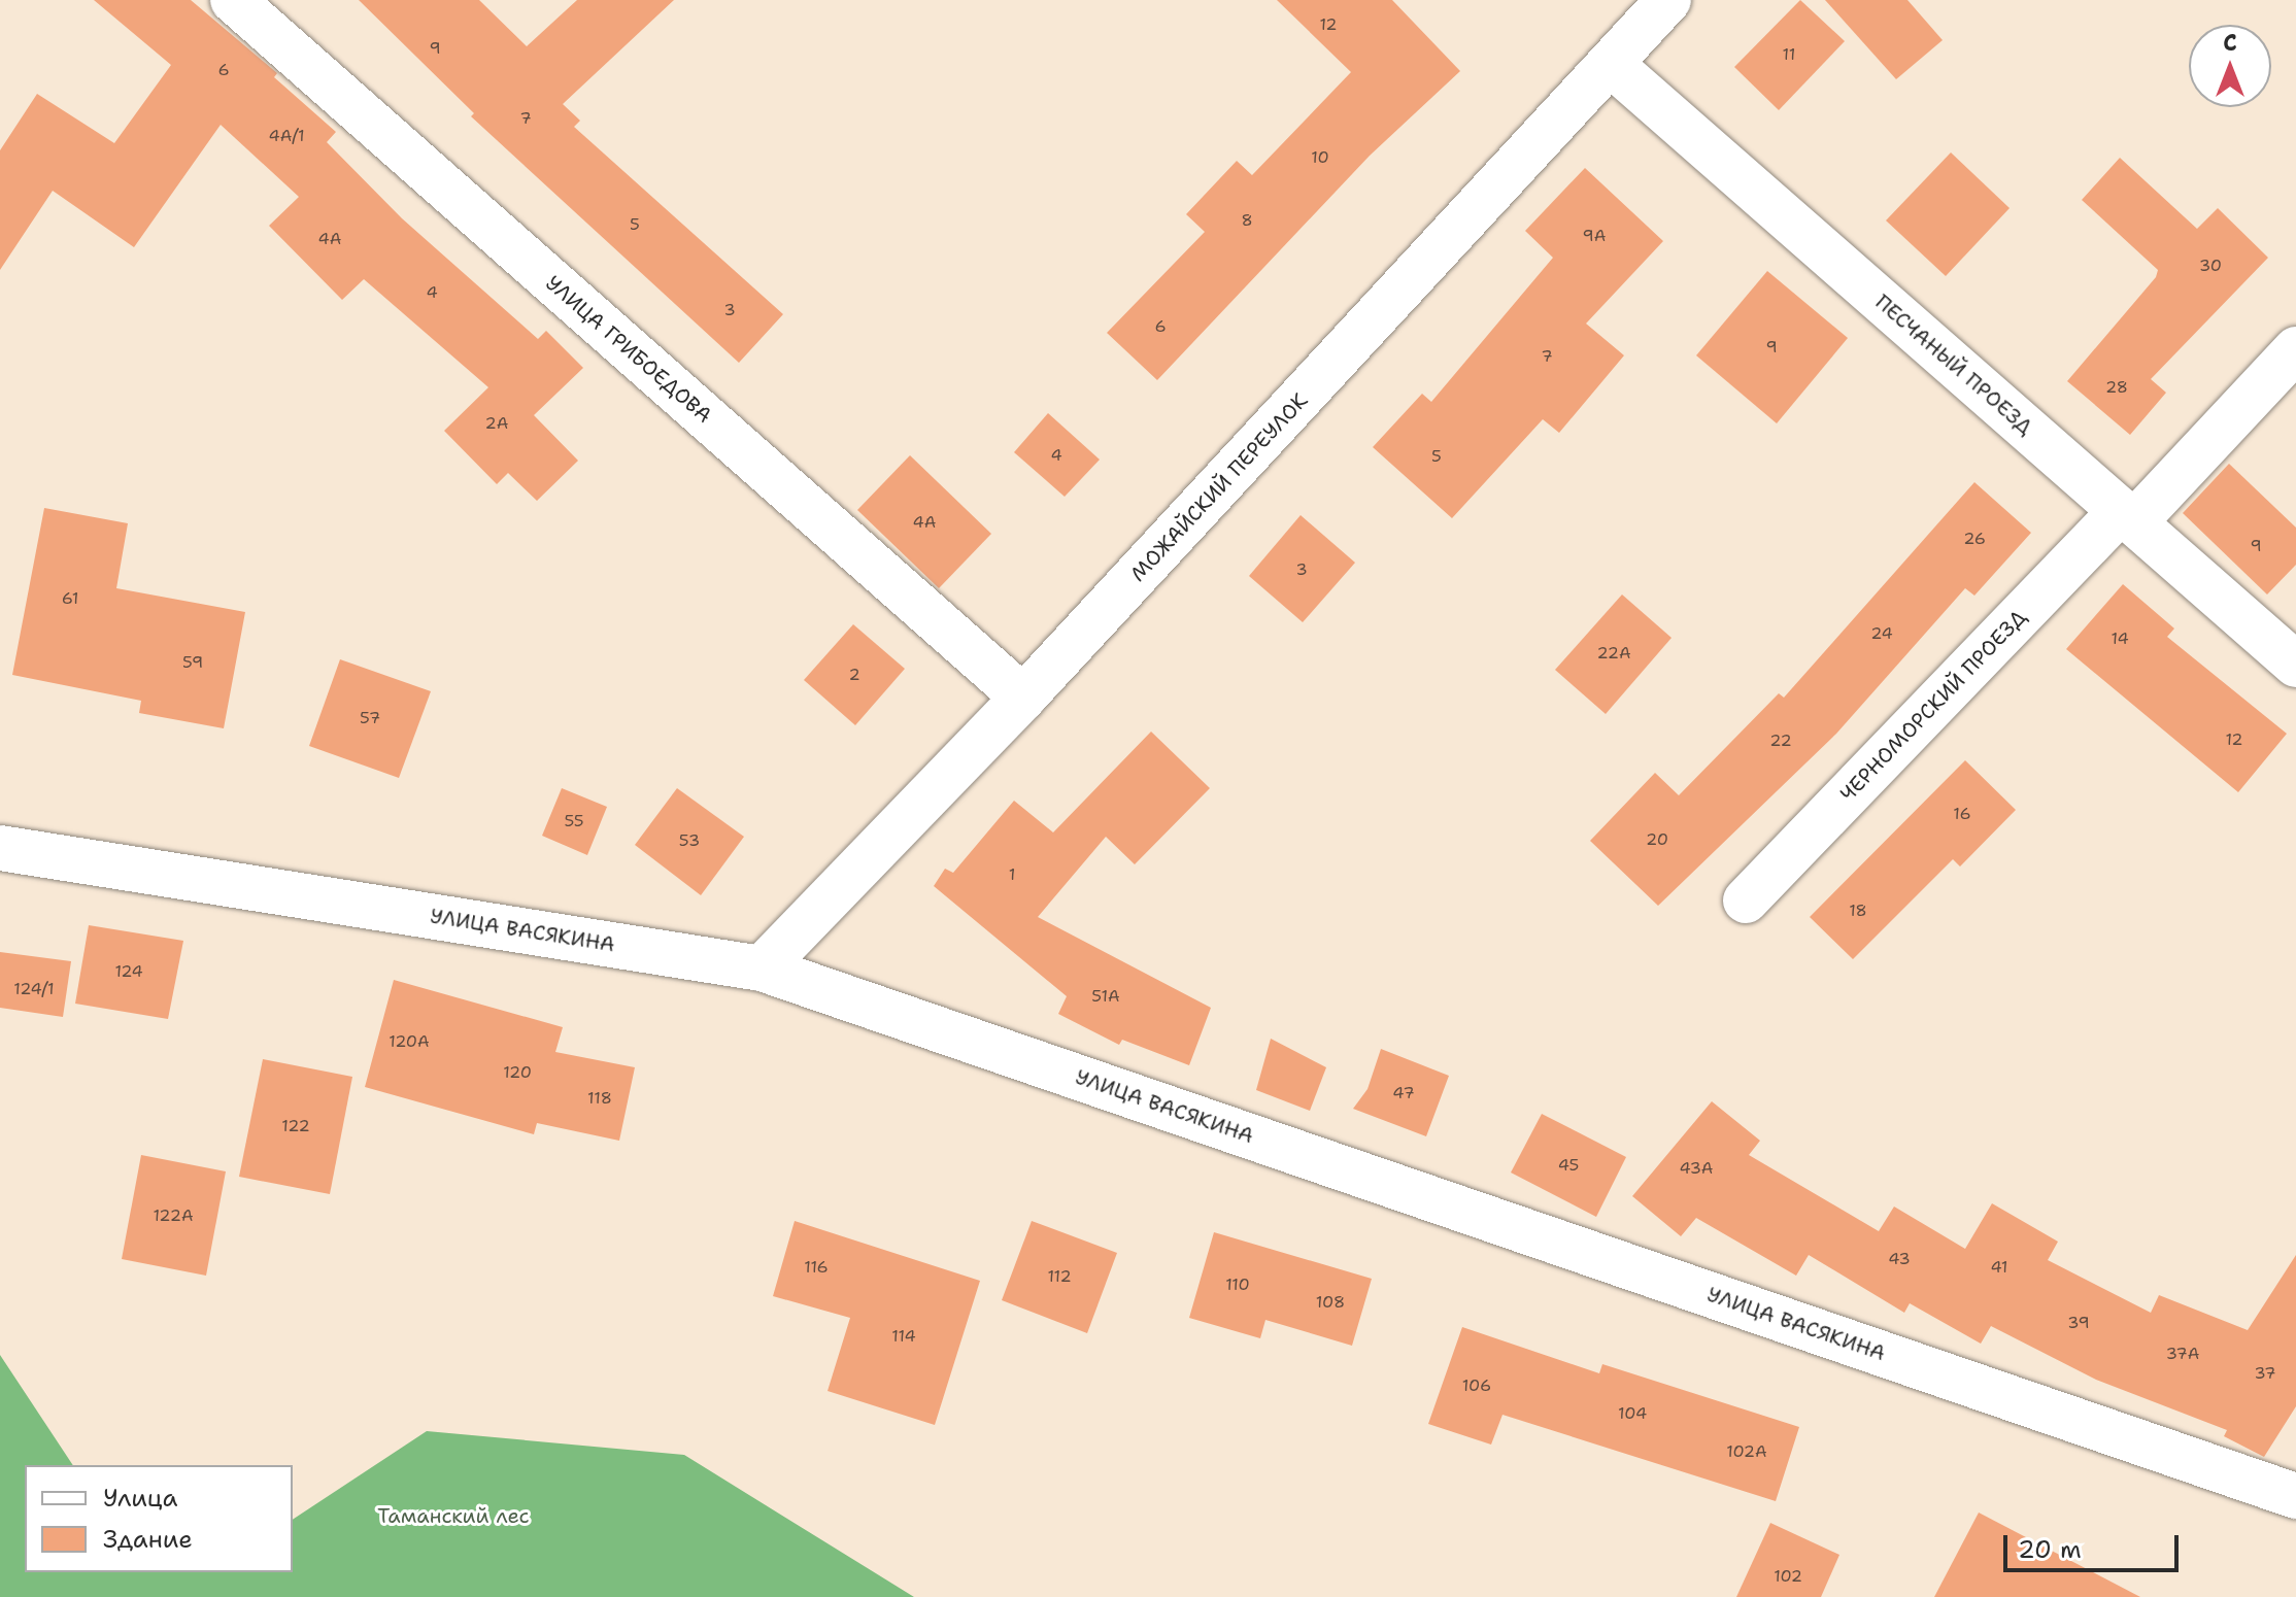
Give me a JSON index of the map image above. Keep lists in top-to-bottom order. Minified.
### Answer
{"streets":{"street":["УЛИЦА ГРИБОЕДОВА","ПЕСЧАНЫЙ ПРОЕЗД","МОЖАЙСКИЙ ПЕРЕУЛОК","ЧЕРНОМОРСКИЙ ПРОЕЗД","УЛИЦА ВАСЯКИНА"]},"crossings":[["УЛИЦА ГРИБОЕДОВА","МОЖАЙСКИЙ ПЕРЕУЛОК"],["ПЕСЧАНЫЙ ПРОЕЗД","МОЖАЙСКИЙ ПЕРЕУЛОК"],["ПЕСЧАНЫЙ ПРОЕЗД","ЧЕРНОМОРСКИЙ ПРОЕЗД"],["МОЖАЙСКИЙ ПЕРЕУЛОК","УЛИЦА ВАСЯКИНА"]],"parks":["Таманский лес"],"house_numbers":["12","9","11","6","7","4А/1","10","8","5","9А","4А","30","4","3","6","9","7","28","2А","4","5","4А","26","9","3","61","24","14","22А","59","2","57","12","22","16","55","20","53","1","18","124","124/1","51А","120А","120","47","118","122","45","43А","122А","43","116","41","112","110","108","39","114","37А","37","106","104","102А","102"],"legend":["Улица","Здание"],"scale_bar":"20 m","north":"top"}
